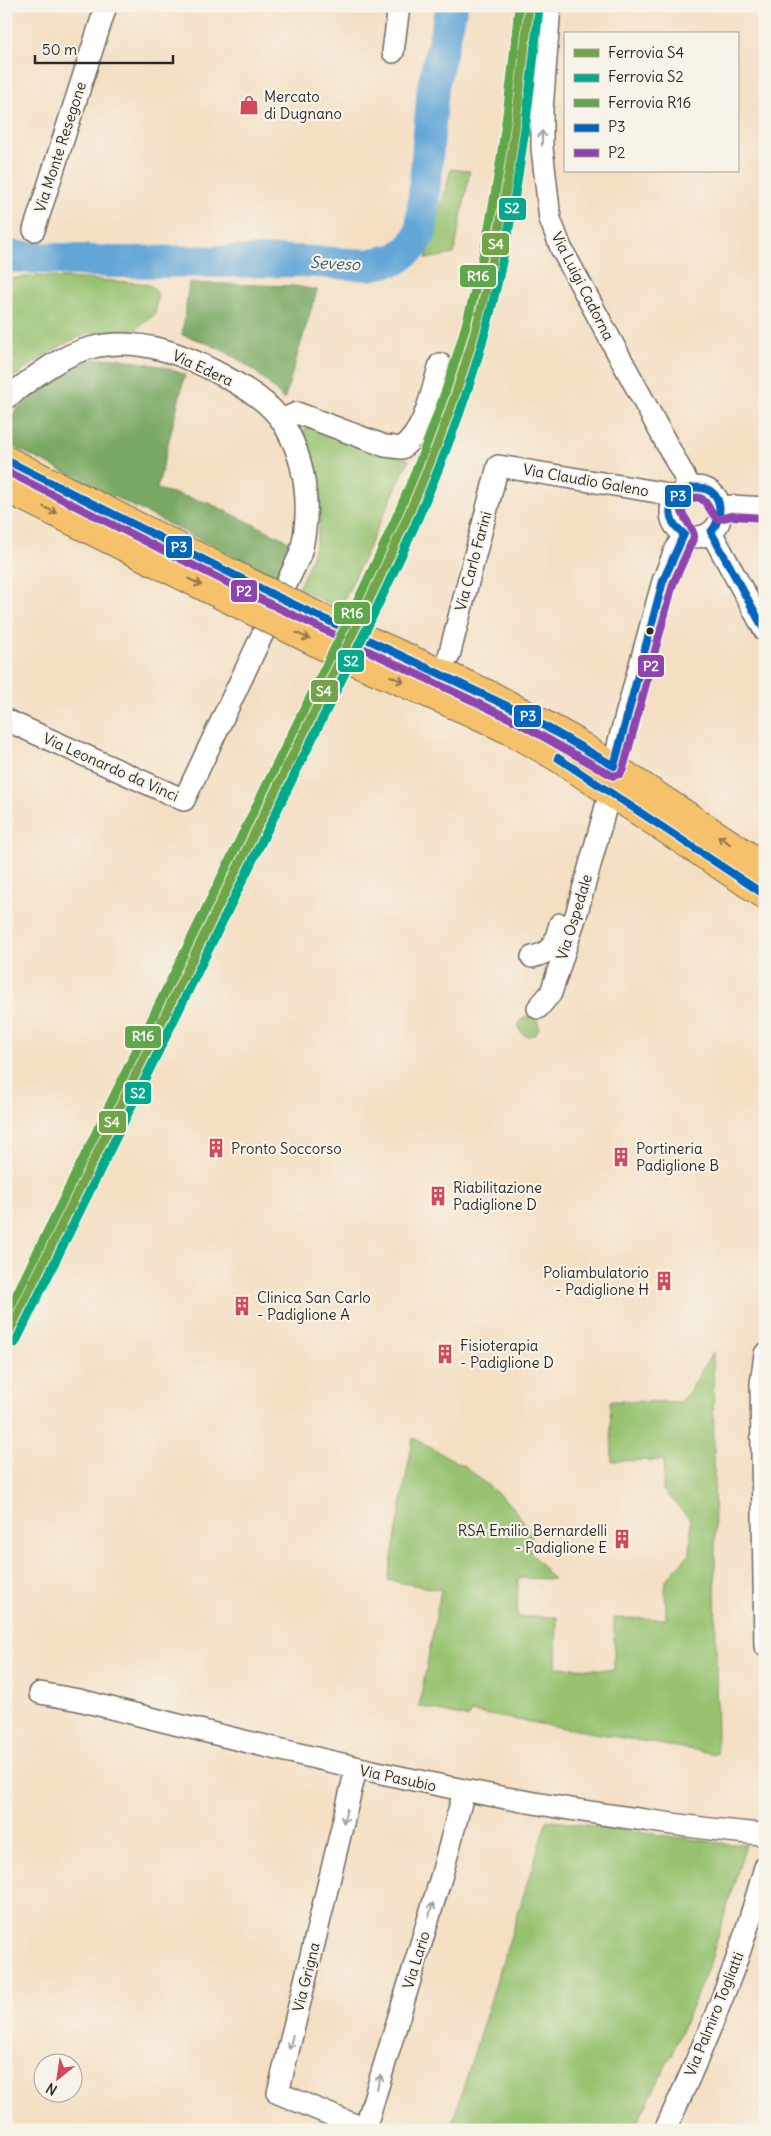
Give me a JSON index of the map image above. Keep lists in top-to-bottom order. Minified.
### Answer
{"streets":{"street":["Via Monte Resegone","Via Luigi Cadorna","Via Edera","Via Claudio Galeno","Via Carlo Farini","Via Leonardo da Vinci","Via Ospedale","Via Pasubio","Via Lario","Via Grigna","Via Palmiro Togliatti"]},"crossings":[["Via Luigi Cadorna","Via Claudio Galeno"],["Via Luigi Cadorna","Via Ospedale"],["Via Edera","Via Leonardo da Vinci"],["Via Claudio Galeno","Via Carlo Farini"],["Via Claudio Galeno","Via Ospedale"],["Via Pasubio","Via Lario"],["Via Pasubio","Via Grigna"],["Via Lario","Via Grigna"]],"one_way":["Via Luigi Cadorna","Via Lario","Via Grigna"],"water":["Seveso"],"places":{"shop":["Mercato di Dugnano"],"building":["Pronto Soccorso","Portineria Padiglione B","Riabilitazione Padiglione D","Poliambulatorio - Padiglione H","Clinica San Carlo - Padiglione A","Fisioterapia - Padiglione D","RSA Emilio Bernardelli - Padiglione E"]},"lines":["rail line S4","rail line R16","rail line S2","transit line P3","transit line P2"],"legend":["Ferrovia S4","Ferrovia S2","Ferrovia R16","P3","P2"],"scale_bar":"50 m","north":"bottom left"}
